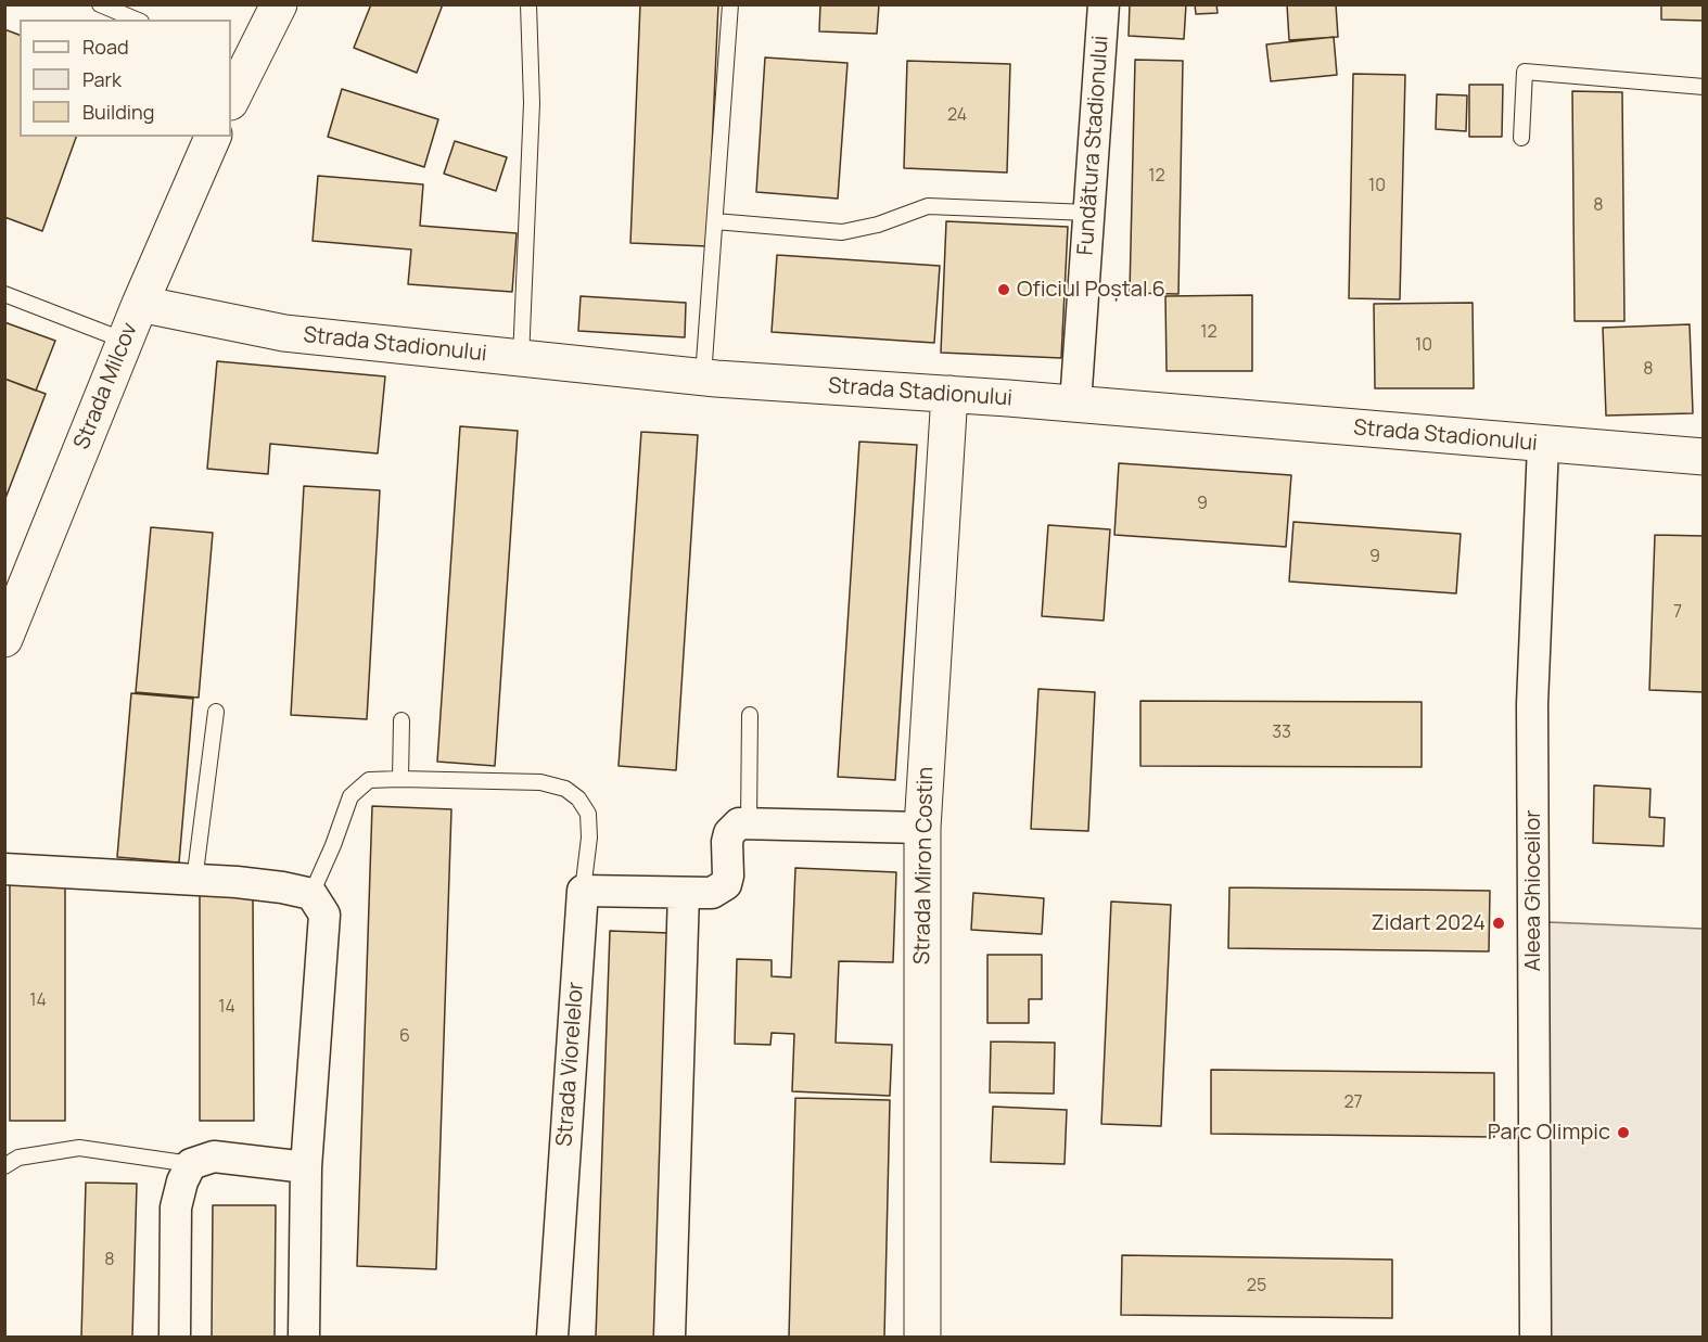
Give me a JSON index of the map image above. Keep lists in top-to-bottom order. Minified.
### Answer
{"streets":{"street":["Fundătura Stadionului","Strada Stadionului","Strada Milcov","Strada Miron Costin","Aleea Ghioceilor","Strada Viorelelor"]},"crossings":[["Fundătura Stadionului","Strada Stadionului"],["Strada Stadionului","Strada Milcov"],["Strada Stadionului","Strada Miron Costin"],["Strada Stadionului","Aleea Ghioceilor"]],"places":["Oficiul Poștal 6","Zidart 2024","Parc Olimpic"],"house_numbers":["24","12","10","8","12","10","8","9","9","7","33","14","14","6","27","8","25"],"legend":["Road","Park","Building"]}
